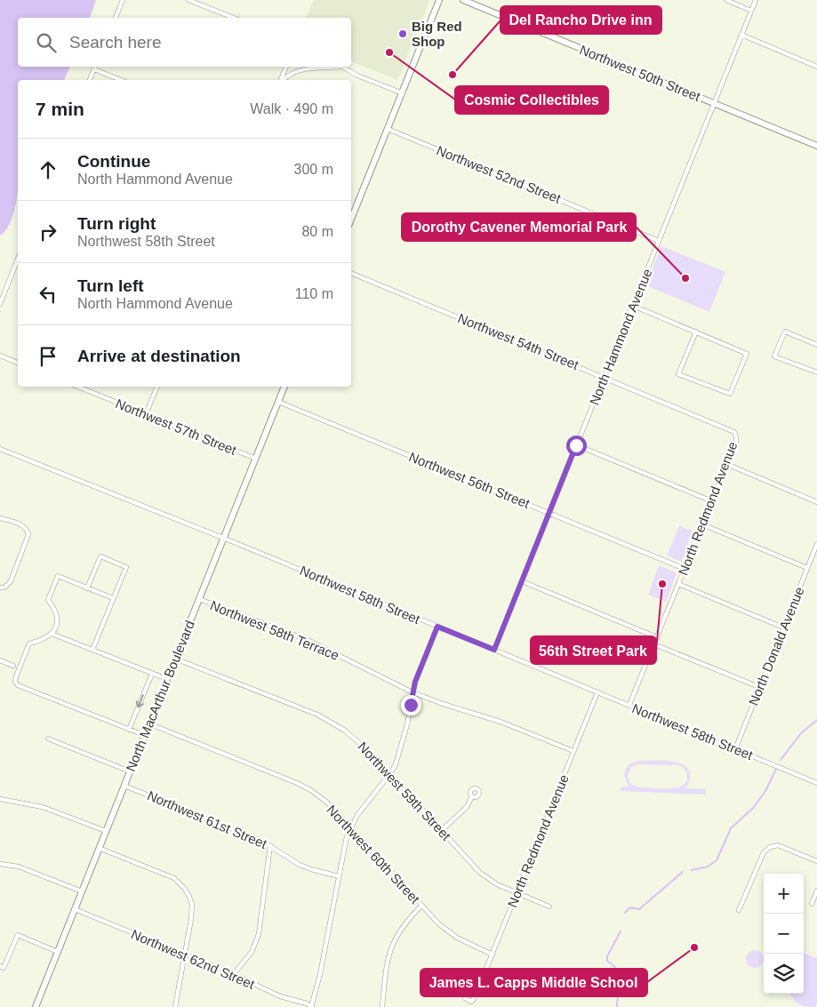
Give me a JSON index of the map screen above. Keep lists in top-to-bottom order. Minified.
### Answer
{"streets":{"main road":["Northwest 50th Street","North MacArthur Boulevard"],"street":["Northwest 52nd Street","North Hammond Avenue","Northwest 54th Street","Northwest 57th Street","Northwest 56th Street","North Redmond Avenue","Northwest 58th Street","Northwest 58th Terrace","North Donald Avenue","Northwest 59th Street","Northwest 61st Street","Northwest 60th Street","Northwest 62nd Street"]},"crossings":[["Northwest 50th Street","North Hammond Avenue"],["Northwest 52nd Street","North Hammond Avenue"],["North Hammond Avenue","Northwest 54th Street"],["North Hammond Avenue","Northwest 56th Street"],["North Hammond Avenue","Northwest 58th Street"],["Northwest 54th Street","North Redmond Avenue"],["Northwest 57th Street","North MacArthur Boulevard"],["Northwest 56th Street","North Redmond Avenue"],["Northwest 56th Street","North MacArthur Boulevard"],["North Redmond Avenue","Northwest 58th Street"],["North Redmond Avenue","Northwest 58th Terrace"],["North Redmond Avenue","Northwest 59th Street"],["North Redmond Avenue","Northwest 60th Street"],["Northwest 58th Street","North Donald Avenue"],["Northwest 58th Street","North MacArthur Boulevard"],["Northwest 58th Terrace","North MacArthur Boulevard"],["North MacArthur Boulevard","Northwest 59th Street"],["North MacArthur Boulevard","Northwest 61st Street"],["North MacArthur Boulevard","Northwest 60th Street"],["North MacArthur Boulevard","Northwest 62nd Street"]],"places":["Big Red Shop","Cosmic Collectibles","Del Rancho Drive inn","Dorothy Cavener Memorial Park","56th Street Park","James L. Capps Middle School"],"page":{"search":"Search here","heading":["7 min","Walk · 490 m"],"list":[["Continue","North Hammond Avenue","300 m"],["Turn right","Northwest 58th Street","80 m"],["Turn left","North Hammond Avenue","110 m"],"Arrive at destination"],"map_buttons":["+","−"]}}
